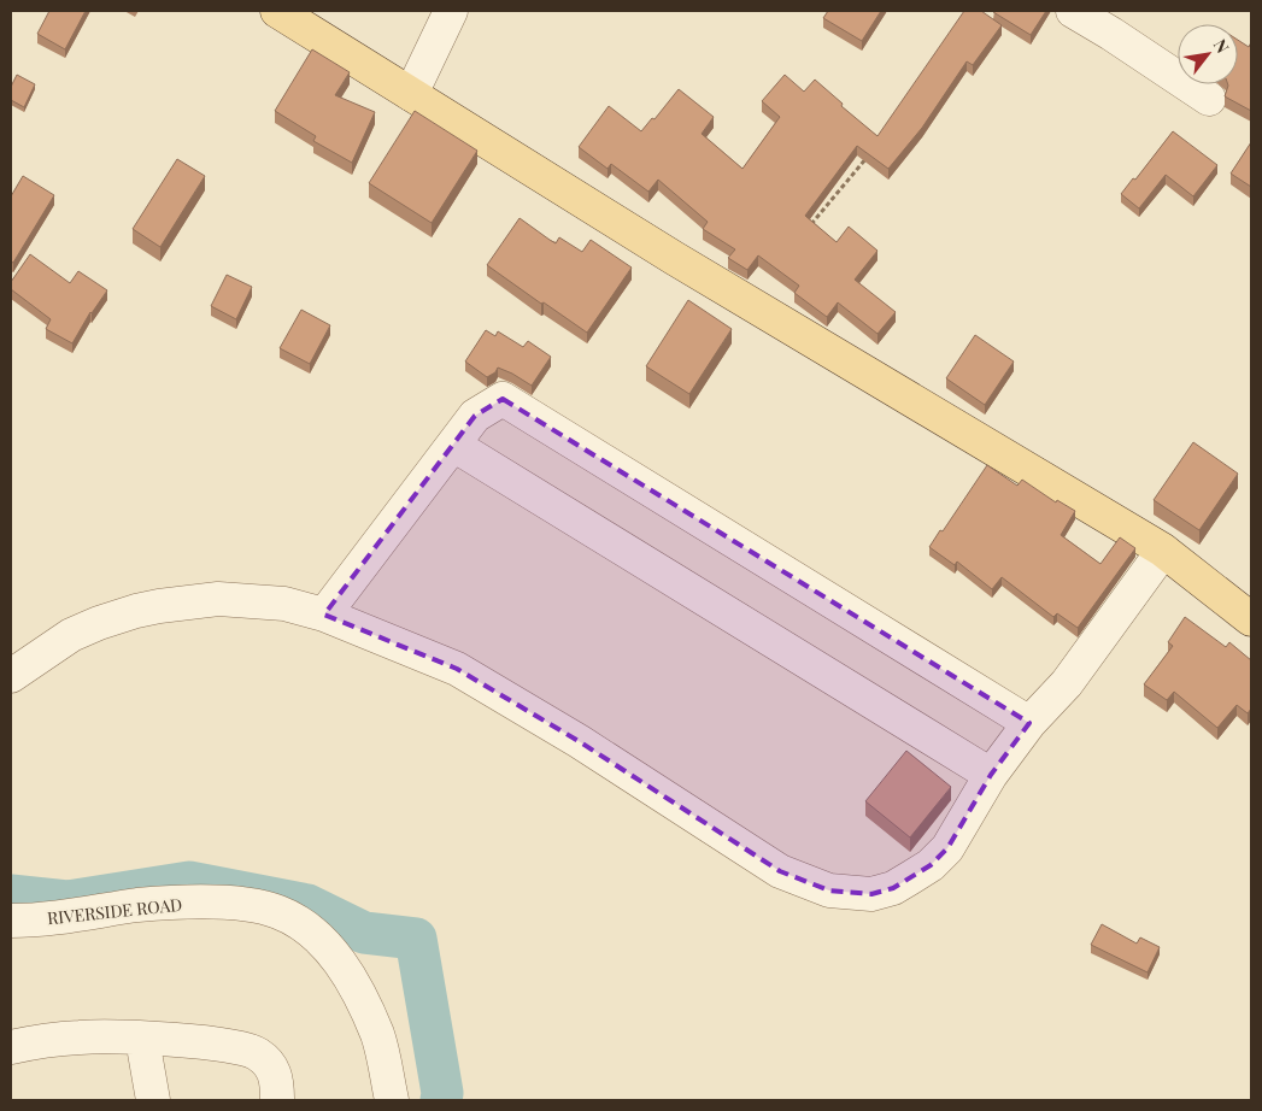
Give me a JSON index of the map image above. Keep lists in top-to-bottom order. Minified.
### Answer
{"streets":{"street":["RIVERSIDE ROAD"]},"north":"top right"}
